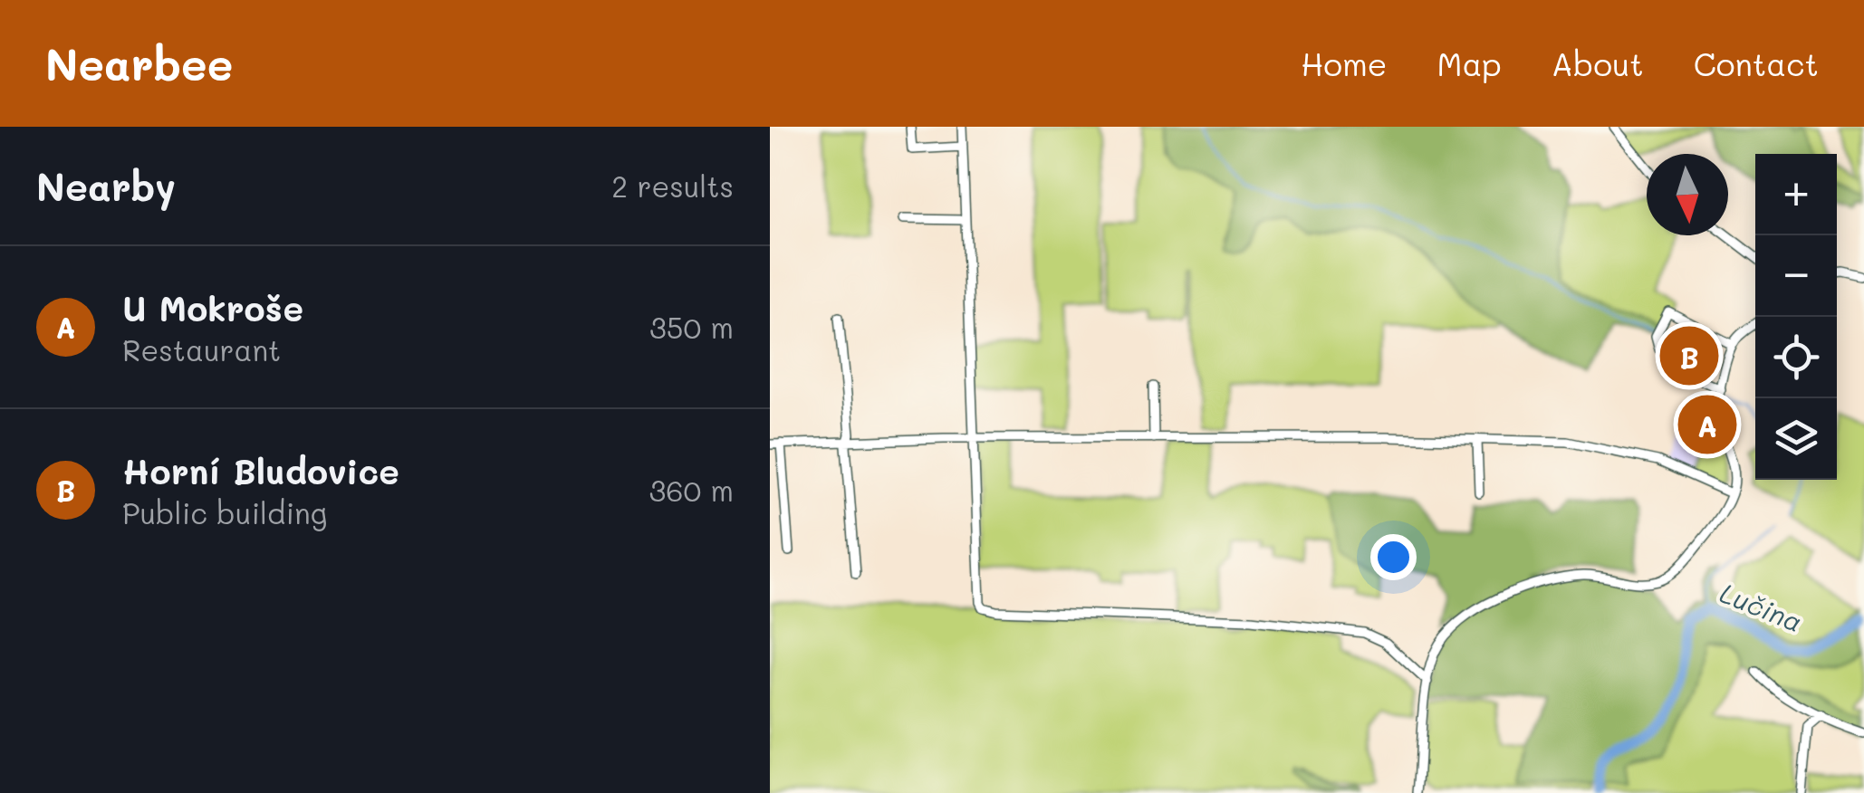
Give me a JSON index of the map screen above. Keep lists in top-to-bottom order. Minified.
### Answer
{"water":["Lučina"],"north":"bottom","page":{"header":"Nearbee","nav":["Home","Map","About","Contact"],"heading":["Nearby","2 results"],"map_buttons":["+","−"],"list":[{"mark":"A","name":"U Mokroše","note":"Restaurant","value":"350 m"},{"mark":"B","name":"Horní Bludovice","note":"Public building","value":"360 m"}],"pins":["B","A"]}}
